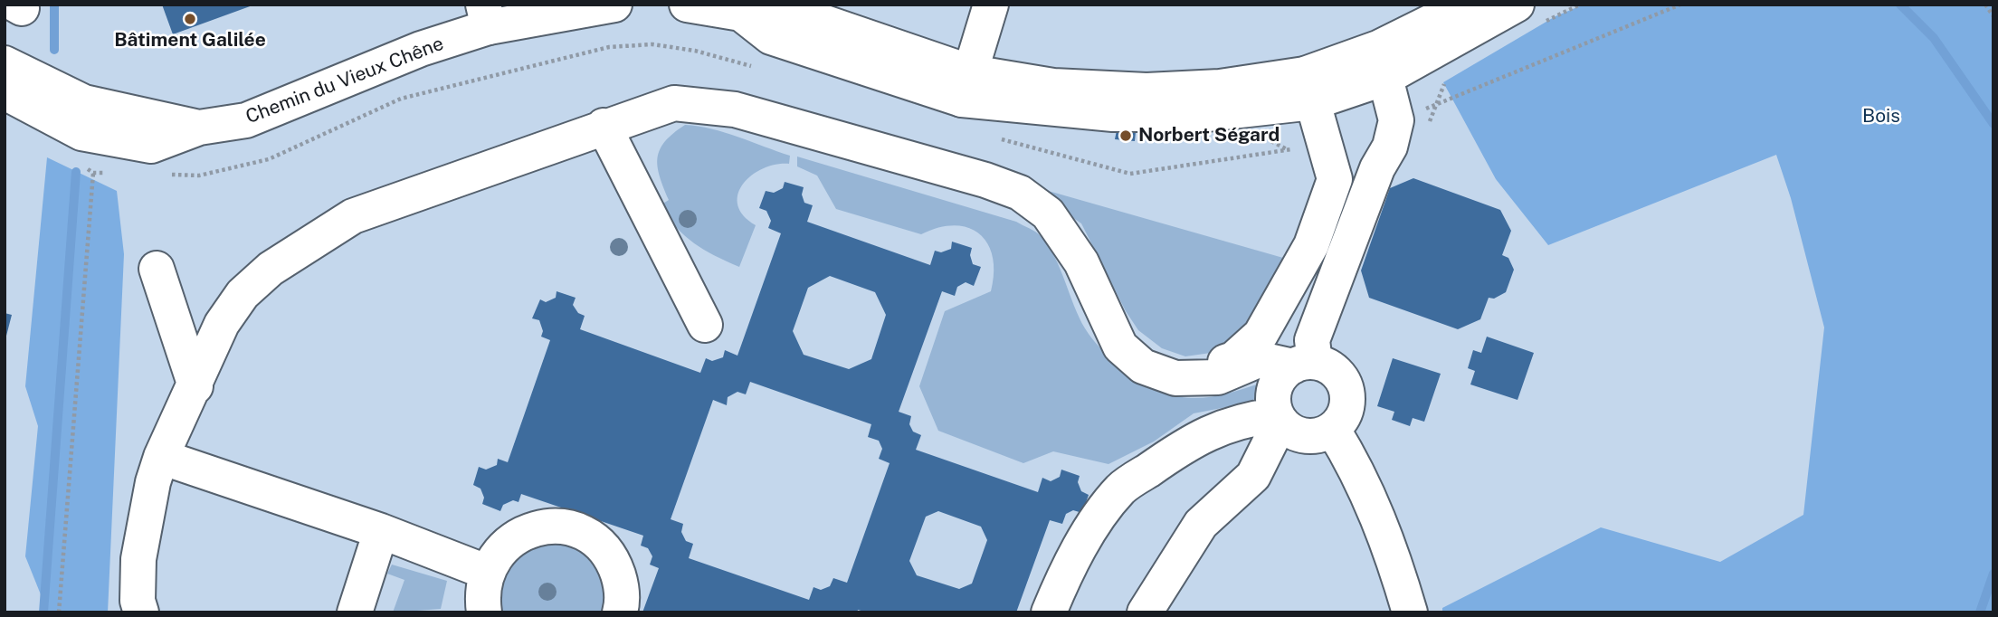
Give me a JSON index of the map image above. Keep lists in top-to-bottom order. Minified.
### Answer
{"streets":{"main road":["Chemin du Vieux Chêne"]},"parks":["Bois"],"places":["Bâtiment Galilée","Norbert Ségard"]}
